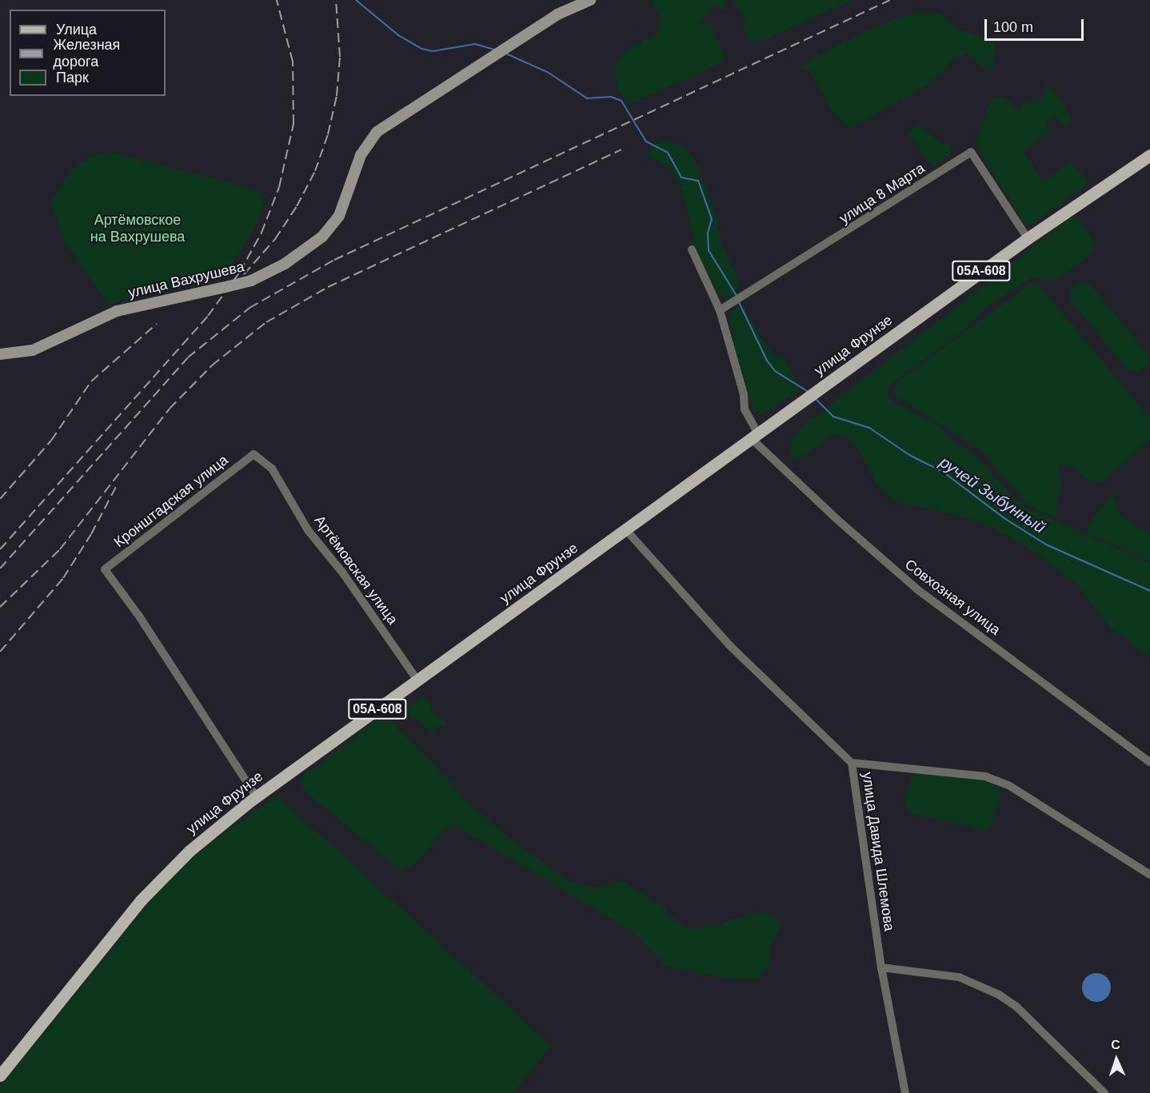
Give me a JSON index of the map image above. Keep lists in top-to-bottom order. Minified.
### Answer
{"streets":{"main road":["05А-608","улица Вахрушева","улица Фрунзе"],"street":["улица 8 Марта","Кронштадская улица","Артёмовская улица","Совхозная улица","улица Давида Шлемова"]},"crossings":[["улица 8 Марта","улица Фрунзе"],["улица Фрунзе","Кронштадская улица"],["улица Фрунзе","Артёмовская улица"],["улица Фрунзе","Совхозная улица"],["улица Фрунзе","улица Давида Шлемова"],["Кронштадская улица","Артёмовская улица"]],"water":["ручей Зыбунный"],"parks":["Артёмовское на Вахрушева"],"legend":["Улица","Железная дорога","Парк"],"scale_bar":"100 m","north":"top"}
